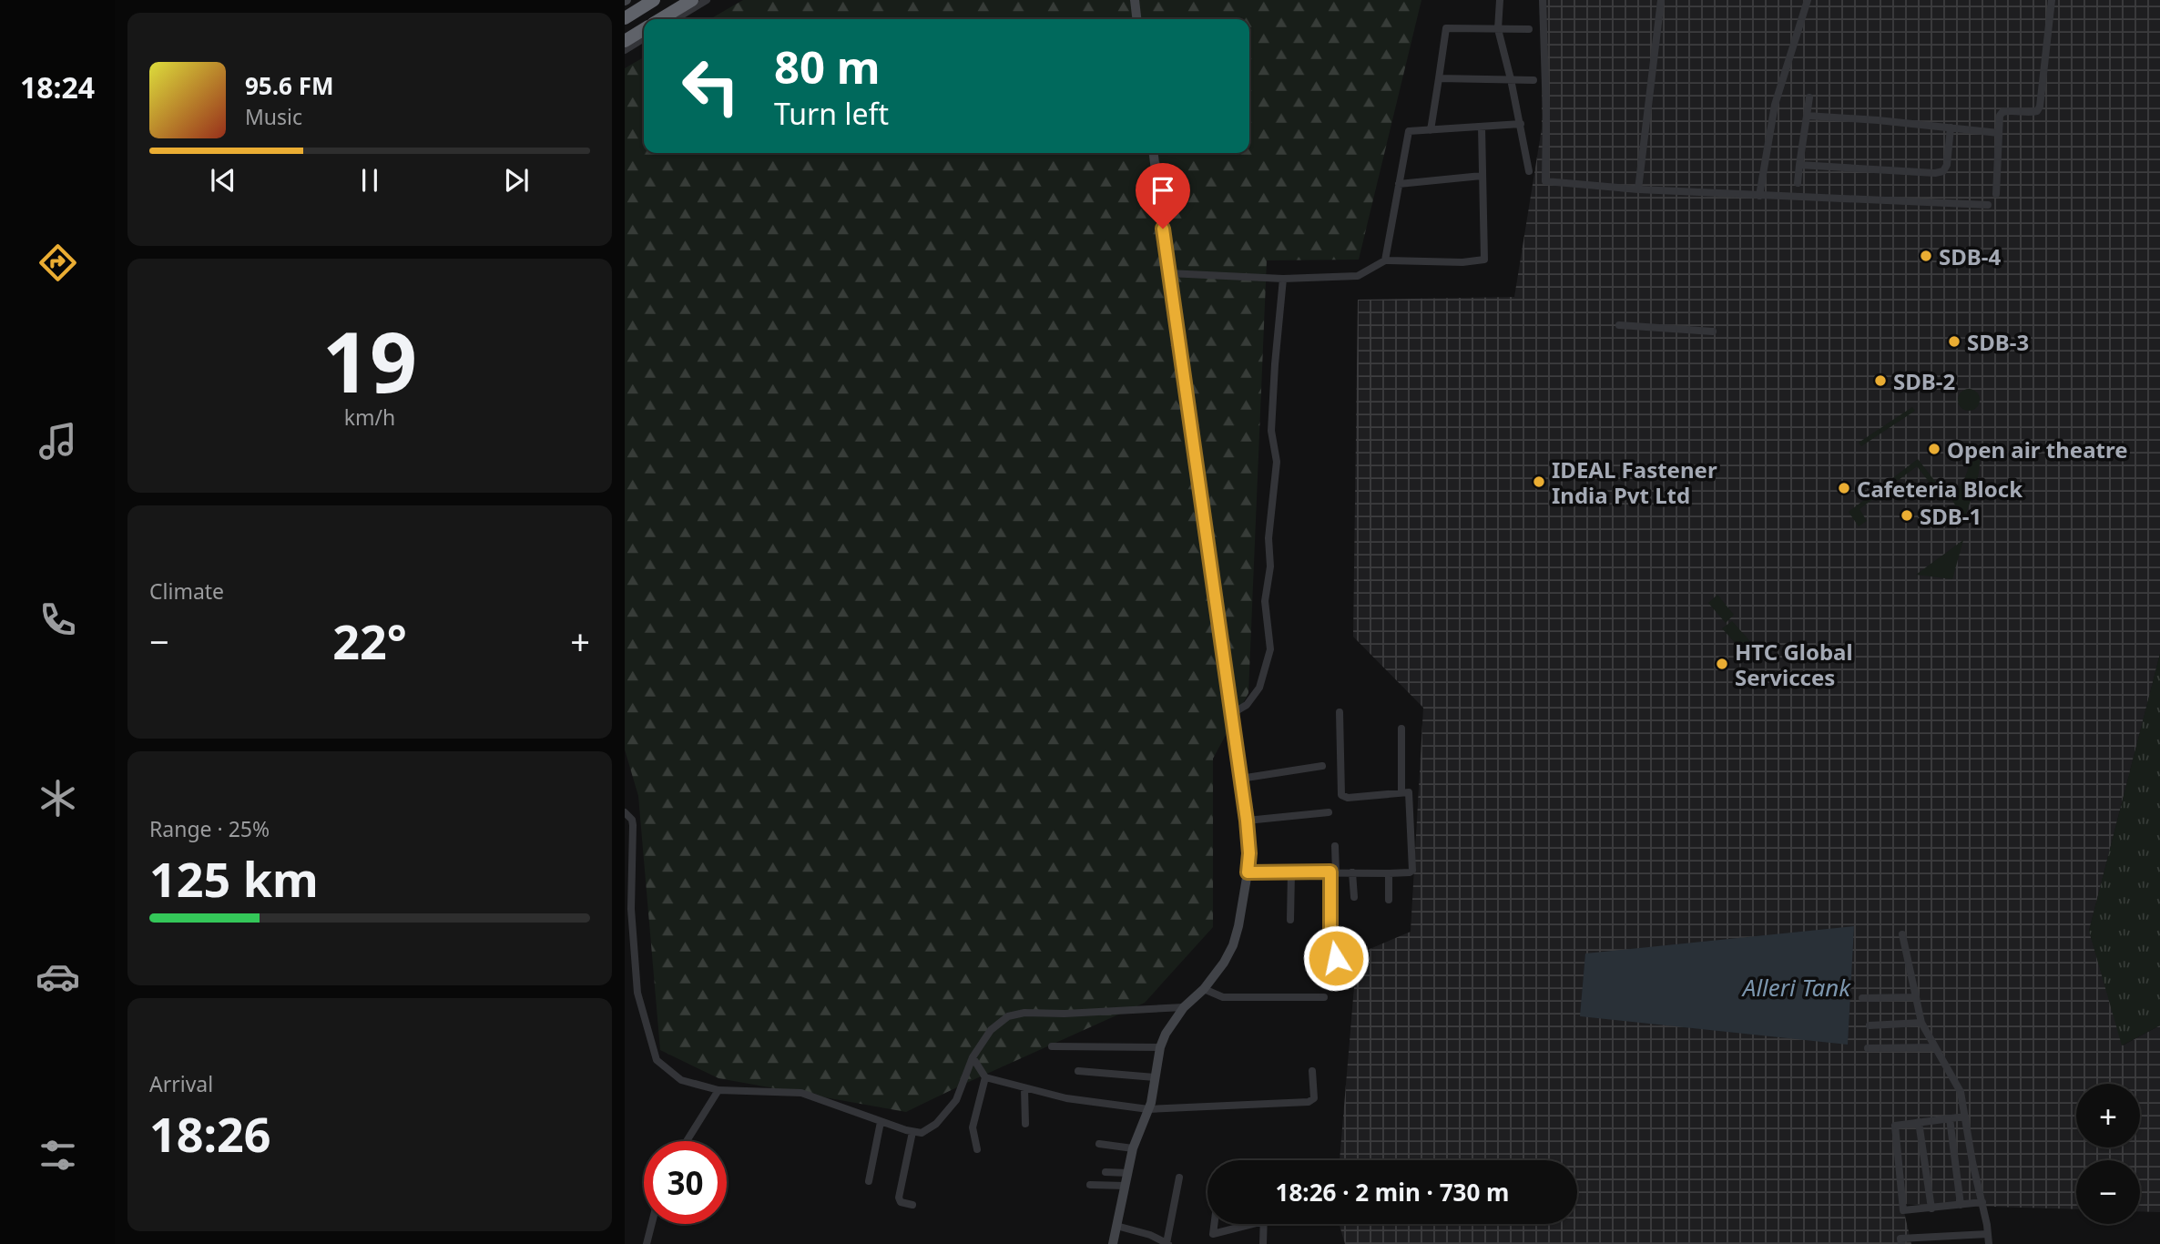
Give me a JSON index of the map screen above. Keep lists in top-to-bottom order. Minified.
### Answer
{"water":["Alleri Tank"],"places":["SDB-4","SDB-3","SDB-2","Open air theatre","IDEAL Fastener India Pvt Ltd","Cafeteria Block","SDB-1","HTC Global Servicces"],"page":{"tabs":"18:24","turn":["80 m","Turn left"],"song":["95.6 FM","Music"],"tile":[["19","km/h"],"Climate",["Range · 25%","125 km"],["Arrival","18:26"]],"heat":["−","22°","+"],"map_buttons":["+","−"],"limit":"30","trip":"18:26 · 2 min · 730 m"}}
